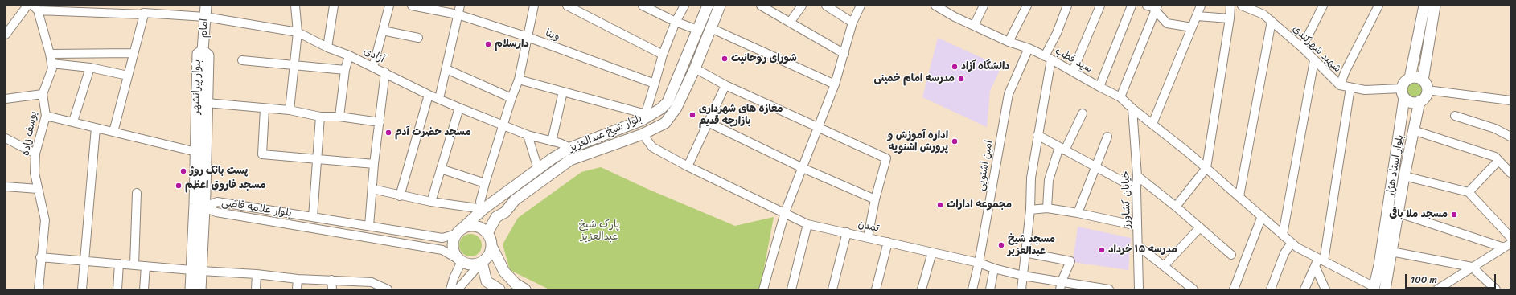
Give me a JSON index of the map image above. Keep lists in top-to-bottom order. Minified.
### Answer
{"streets":{"main road":["امام","بلوار پیرانشهر","بلوار شیخ عبدالعزیز","بلوار استاد هژار"],"street":["وینا","شهید شهرکندی","آزادی","سید قطب","یوسف زاده","امین اشنویی","خیابان کشاورز","بلوار علامه قاضی","تمدن"]},"crossings":[["امام","آزادی"],["امام","بلوار پیرانشهر"],["شهید شهرکندی","بلوار استاد هژار"],["آزادی","یوسف زاده"],["آزادی","بلوار شیخ عبدالعزیز"],["سید قطب","امین اشنویی"],["سید قطب","بلوار استاد هژار"],["سید قطب","خیابان کشاورز"],["بلوار پیرانشهر","بلوار علامه قاضی"],["بلوار شیخ عبدالعزیز","بلوار علامه قاضی"],["بلوار شیخ عبدالعزیز","تمدن"],["امین اشنویی","تمدن"]],"parks":["پارک شیخ عبدالعزیز"],"places":["دارسلام","شورای روحانیت","دانشگاه آزاد","مدرسه امام خمینی","مغازه های شهرداری بازارچه قدیم","مسجد حضرت آدم","اداره آموزش و پرورش اشنویه","پست بانک روژ","مسجد فاروق اعظم","مجموعه ادارات","مسجد ملا باقی","مسجد شیخ عبدالعزیر","مدرسه ۱۵ خرداد"],"scale_bar":"100 m"}
